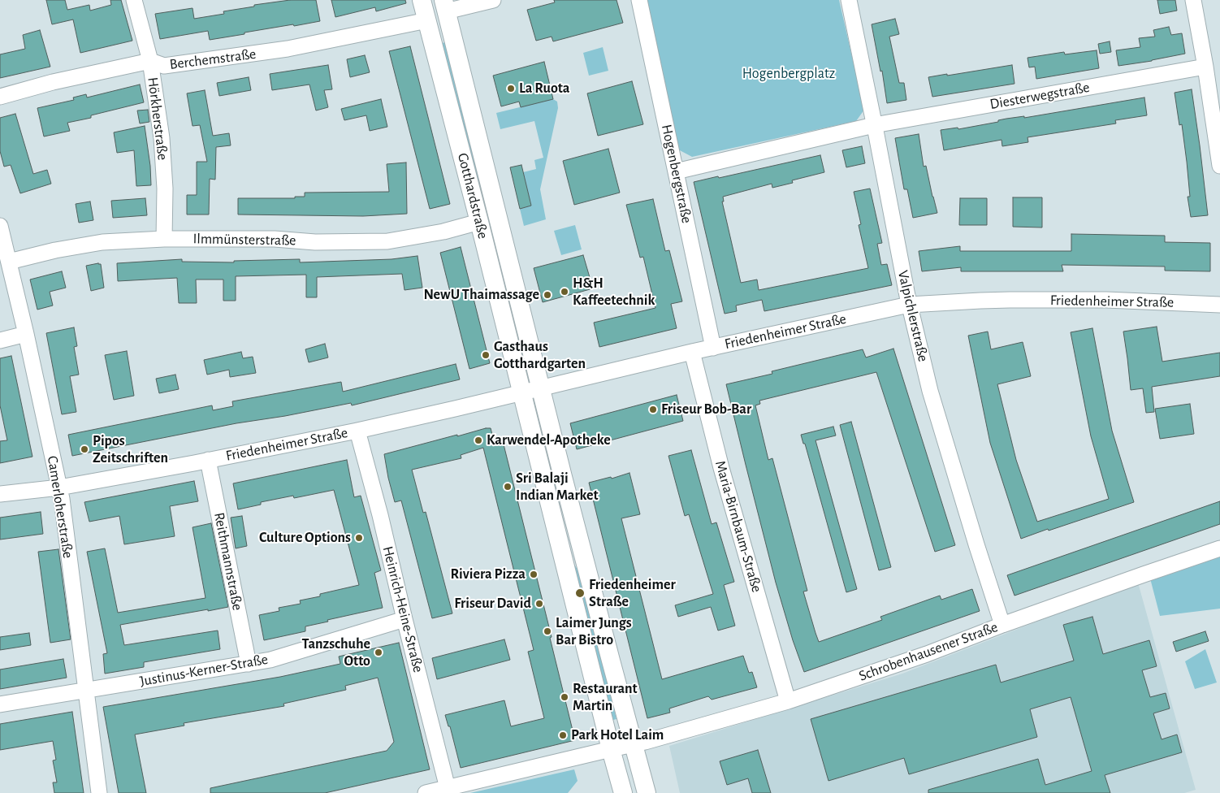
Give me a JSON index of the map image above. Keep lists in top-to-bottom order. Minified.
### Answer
{"streets":{"main road":["Gotthardstraße"],"street":["Berchemstraße","Diesterwegstraße","Hörkherstraße","Hogenbergstraße","Ilmmünsterstraße","Friedenheimer Straße","Valpichlerstraße","Camerloherstraße","Maria-Birnbaum-Straße","Reithmannstraße","Heinrich-Heine-Straße","Schrobenhausener Straße","Justinus-Kerner-Straße"]},"crossings":[["Berchemstraße","Hörkherstraße"],["Berchemstraße","Gotthardstraße"],["Diesterwegstraße","Valpichlerstraße"],["Hörkherstraße","Ilmmünsterstraße"],["Hogenbergstraße","Friedenheimer Straße"],["Gotthardstraße","Ilmmünsterstraße"],["Gotthardstraße","Friedenheimer Straße"],["Gotthardstraße","Schrobenhausener Straße"],["Ilmmünsterstraße","Camerloherstraße"],["Friedenheimer Straße","Valpichlerstraße"],["Friedenheimer Straße","Camerloherstraße"],["Friedenheimer Straße","Maria-Birnbaum-Straße"],["Friedenheimer Straße","Reithmannstraße"],["Friedenheimer Straße","Heinrich-Heine-Straße"],["Valpichlerstraße","Schrobenhausener Straße"],["Camerloherstraße","Justinus-Kerner-Straße"],["Maria-Birnbaum-Straße","Schrobenhausener Straße"],["Reithmannstraße","Justinus-Kerner-Straße"],["Heinrich-Heine-Straße","Schrobenhausener Straße"],["Heinrich-Heine-Straße","Justinus-Kerner-Straße"]],"parks":["Hogenbergplatz"],"places":["La Ruota","H&H Kaffeetechnik","NewU Thaimassage","Gasthaus Gotthardgarten","Friseur Bob-Bar","Karwendel-Apotheke","Pipos Zeitschriften","Sri Balaji Indian Market","Culture Options","Riviera Pizza","Friedenheimer Straße","Friseur David","Laimer Jungs Bar Bistro","Tanzschuhe Otto","Restaurant Martin","Park Hotel Laim"]}
